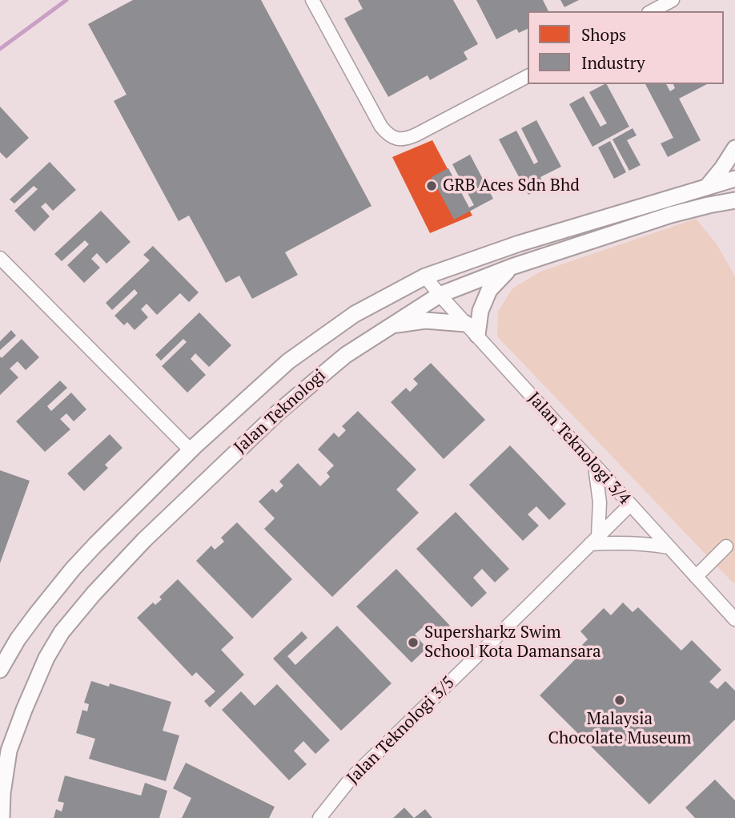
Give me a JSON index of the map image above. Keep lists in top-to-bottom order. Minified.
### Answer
{"streets":{"street":["Jalan Teknologi","Jalan Teknologi 3/4","Jalan Teknologi 3/5"]},"crossings":[["Jalan Teknologi","Jalan Teknologi 3/4"],["Jalan Teknologi 3/4","Jalan Teknologi 3/5"]],"places":["GRB Aces Sdn Bhd","Supersharkz Swim School Kota Damansara","Malaysia Chocolate Museum"],"legend":["Shops","Industry"]}
